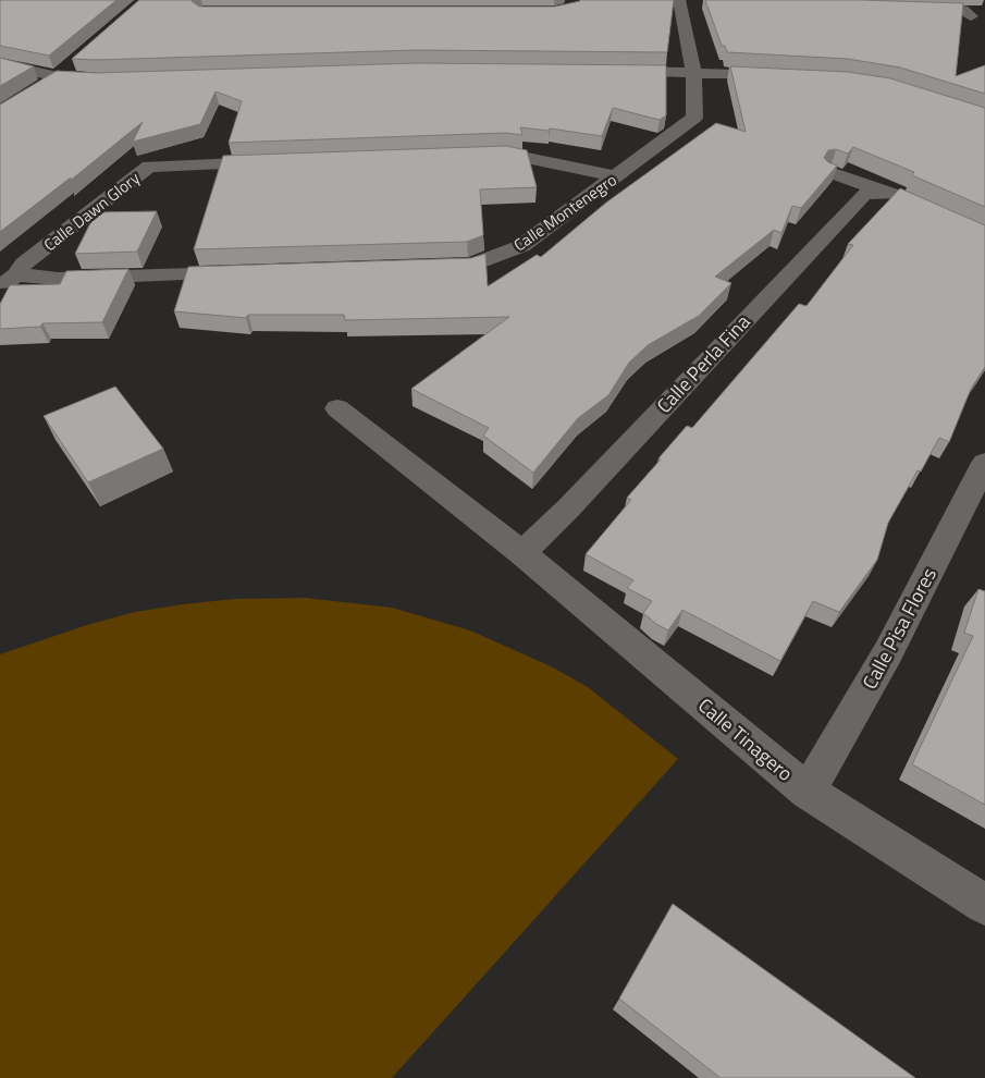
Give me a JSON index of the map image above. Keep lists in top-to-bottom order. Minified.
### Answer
{"streets":{"street":["Calle Dawn Glory","Calle Montenegro","Calle Perla Fina","Calle Pisa Flores","Calle Tinagero"]},"crossings":[["Calle Perla Fina","Calle Tinagero"],["Calle Pisa Flores","Calle Tinagero"]]}
